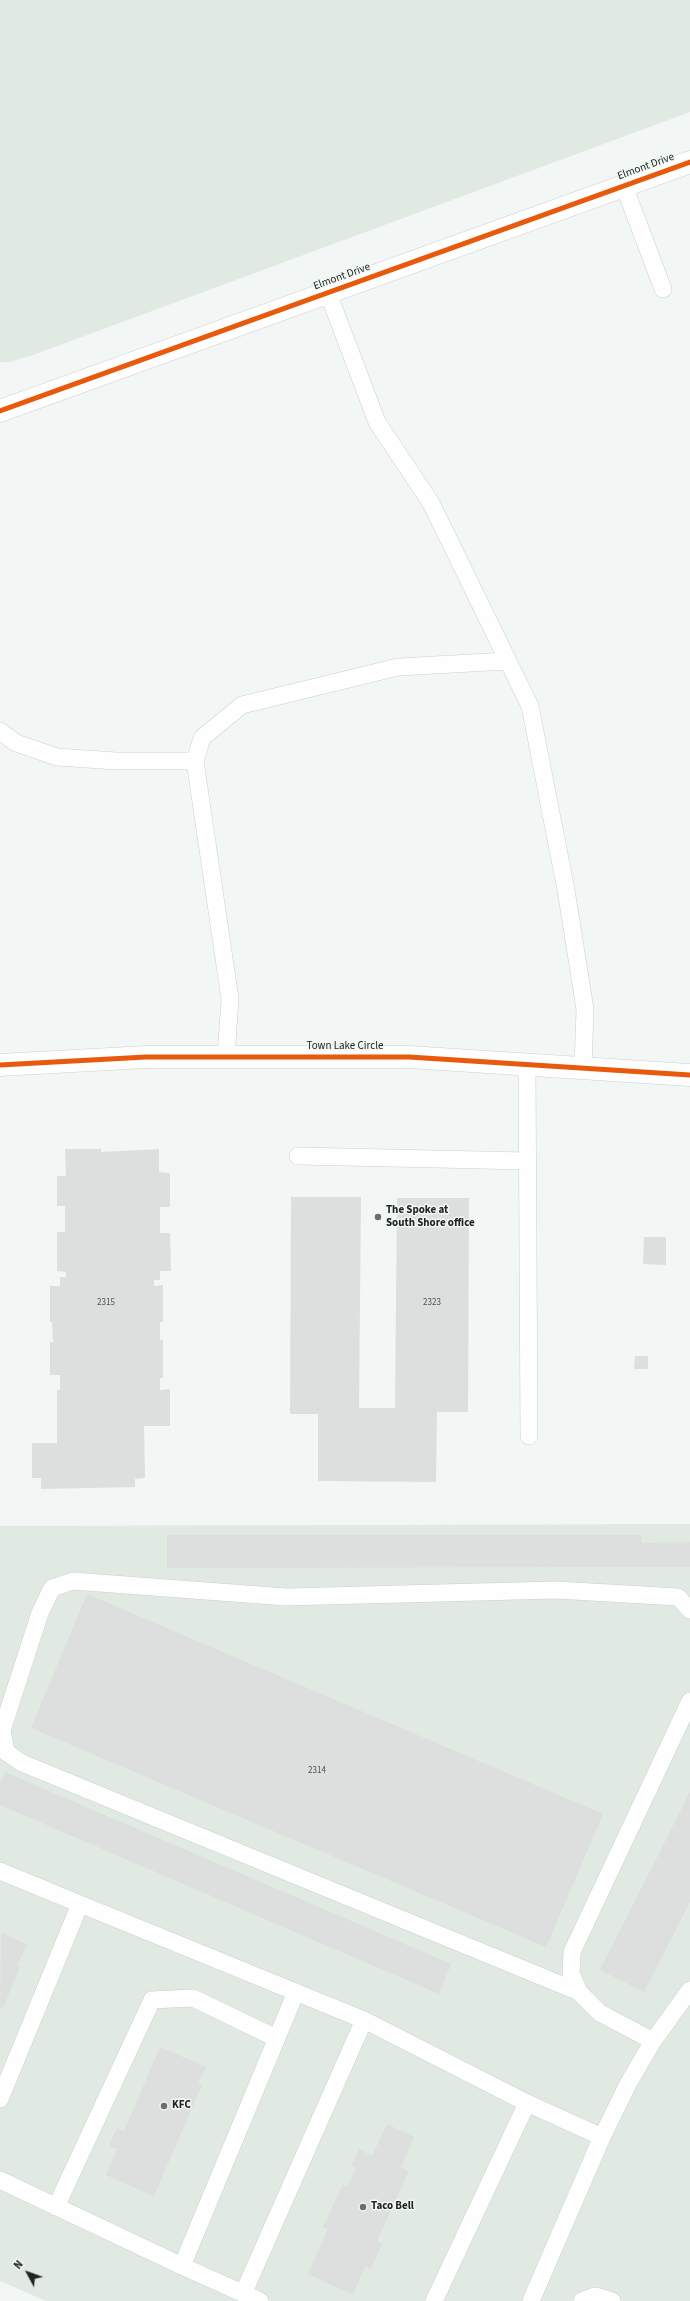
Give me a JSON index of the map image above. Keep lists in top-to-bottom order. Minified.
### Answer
{"streets":{"street":["Elmont Drive","Town Lake Circle"]},"places":["The Spoke at South Shore office","KFC","Taco Bell"],"house_numbers":["2315","2323","2314"],"north":"top left"}
